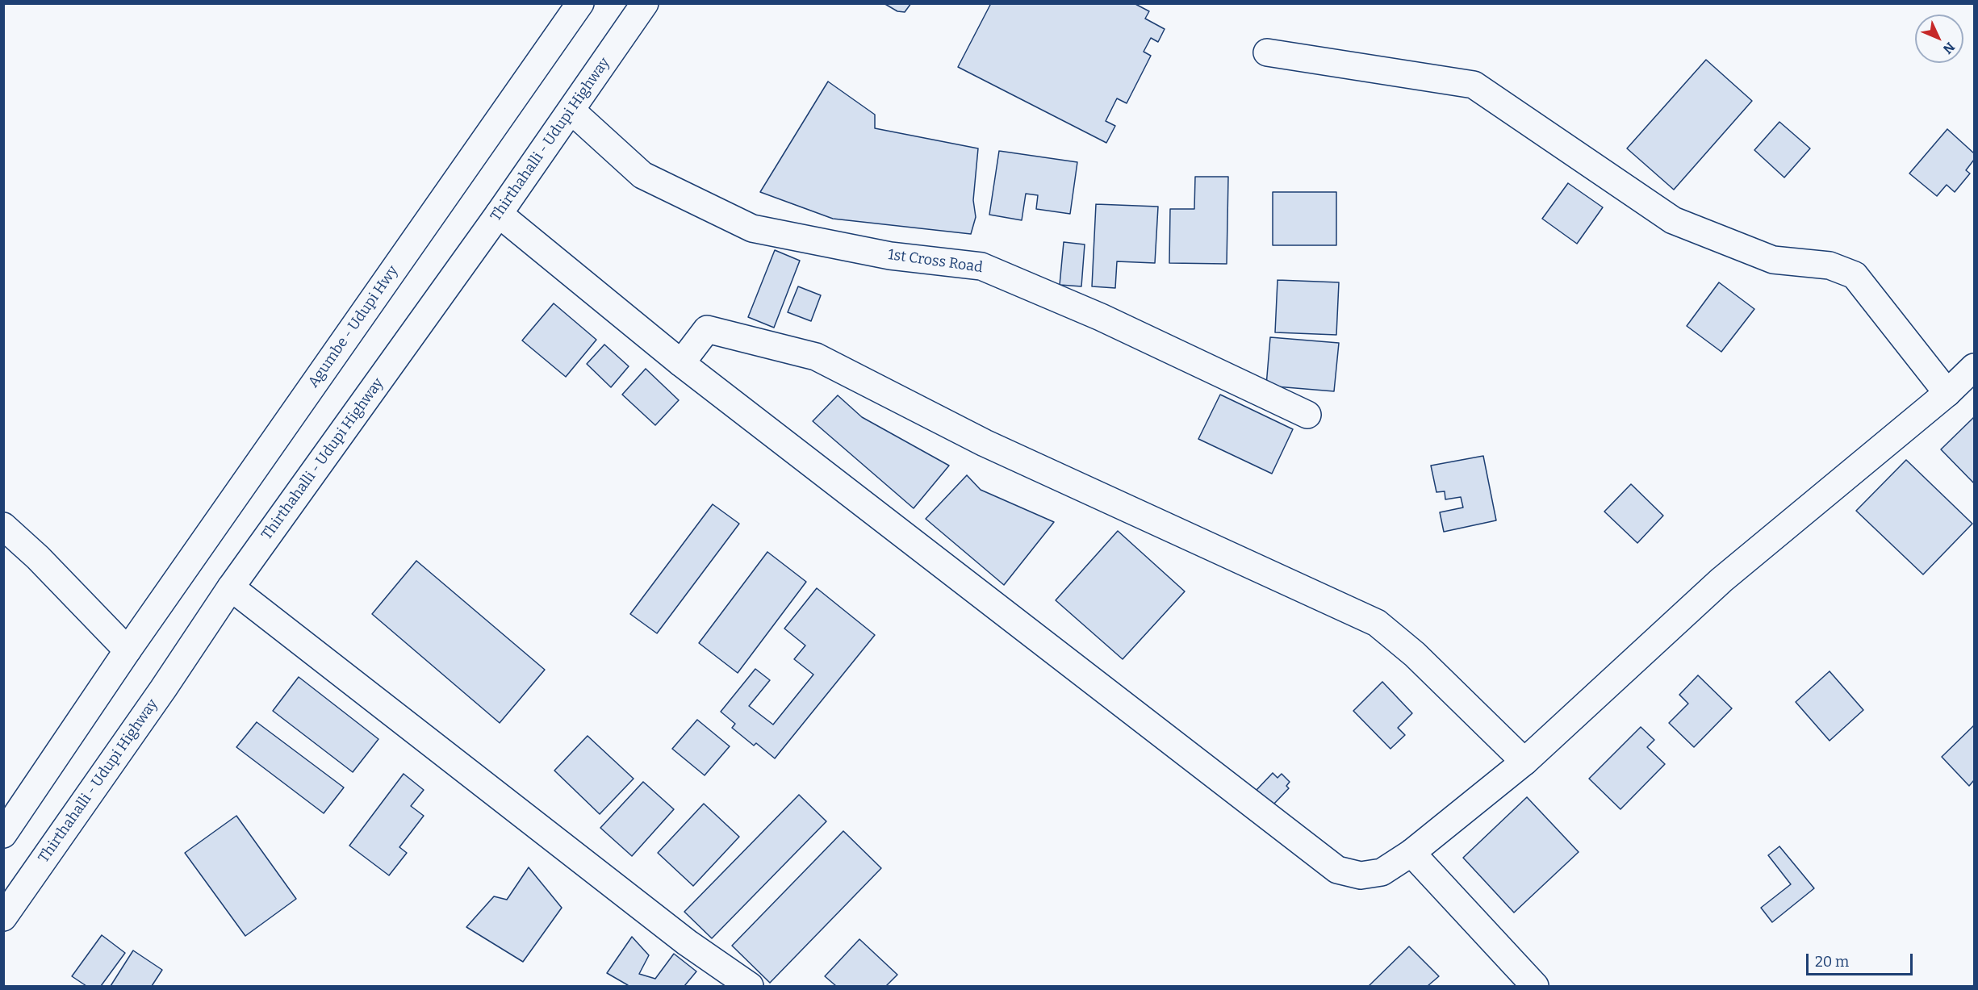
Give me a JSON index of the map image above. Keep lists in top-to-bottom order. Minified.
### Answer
{"streets":{"main road":["Thirthahalli - Udupi Highway","1st Cross Road","Agumbe - Udupi Hwy"]},"crossings":[["Thirthahalli - Udupi Highway","1st Cross Road"]],"scale_bar":"20 m","north":"bottom right"}
